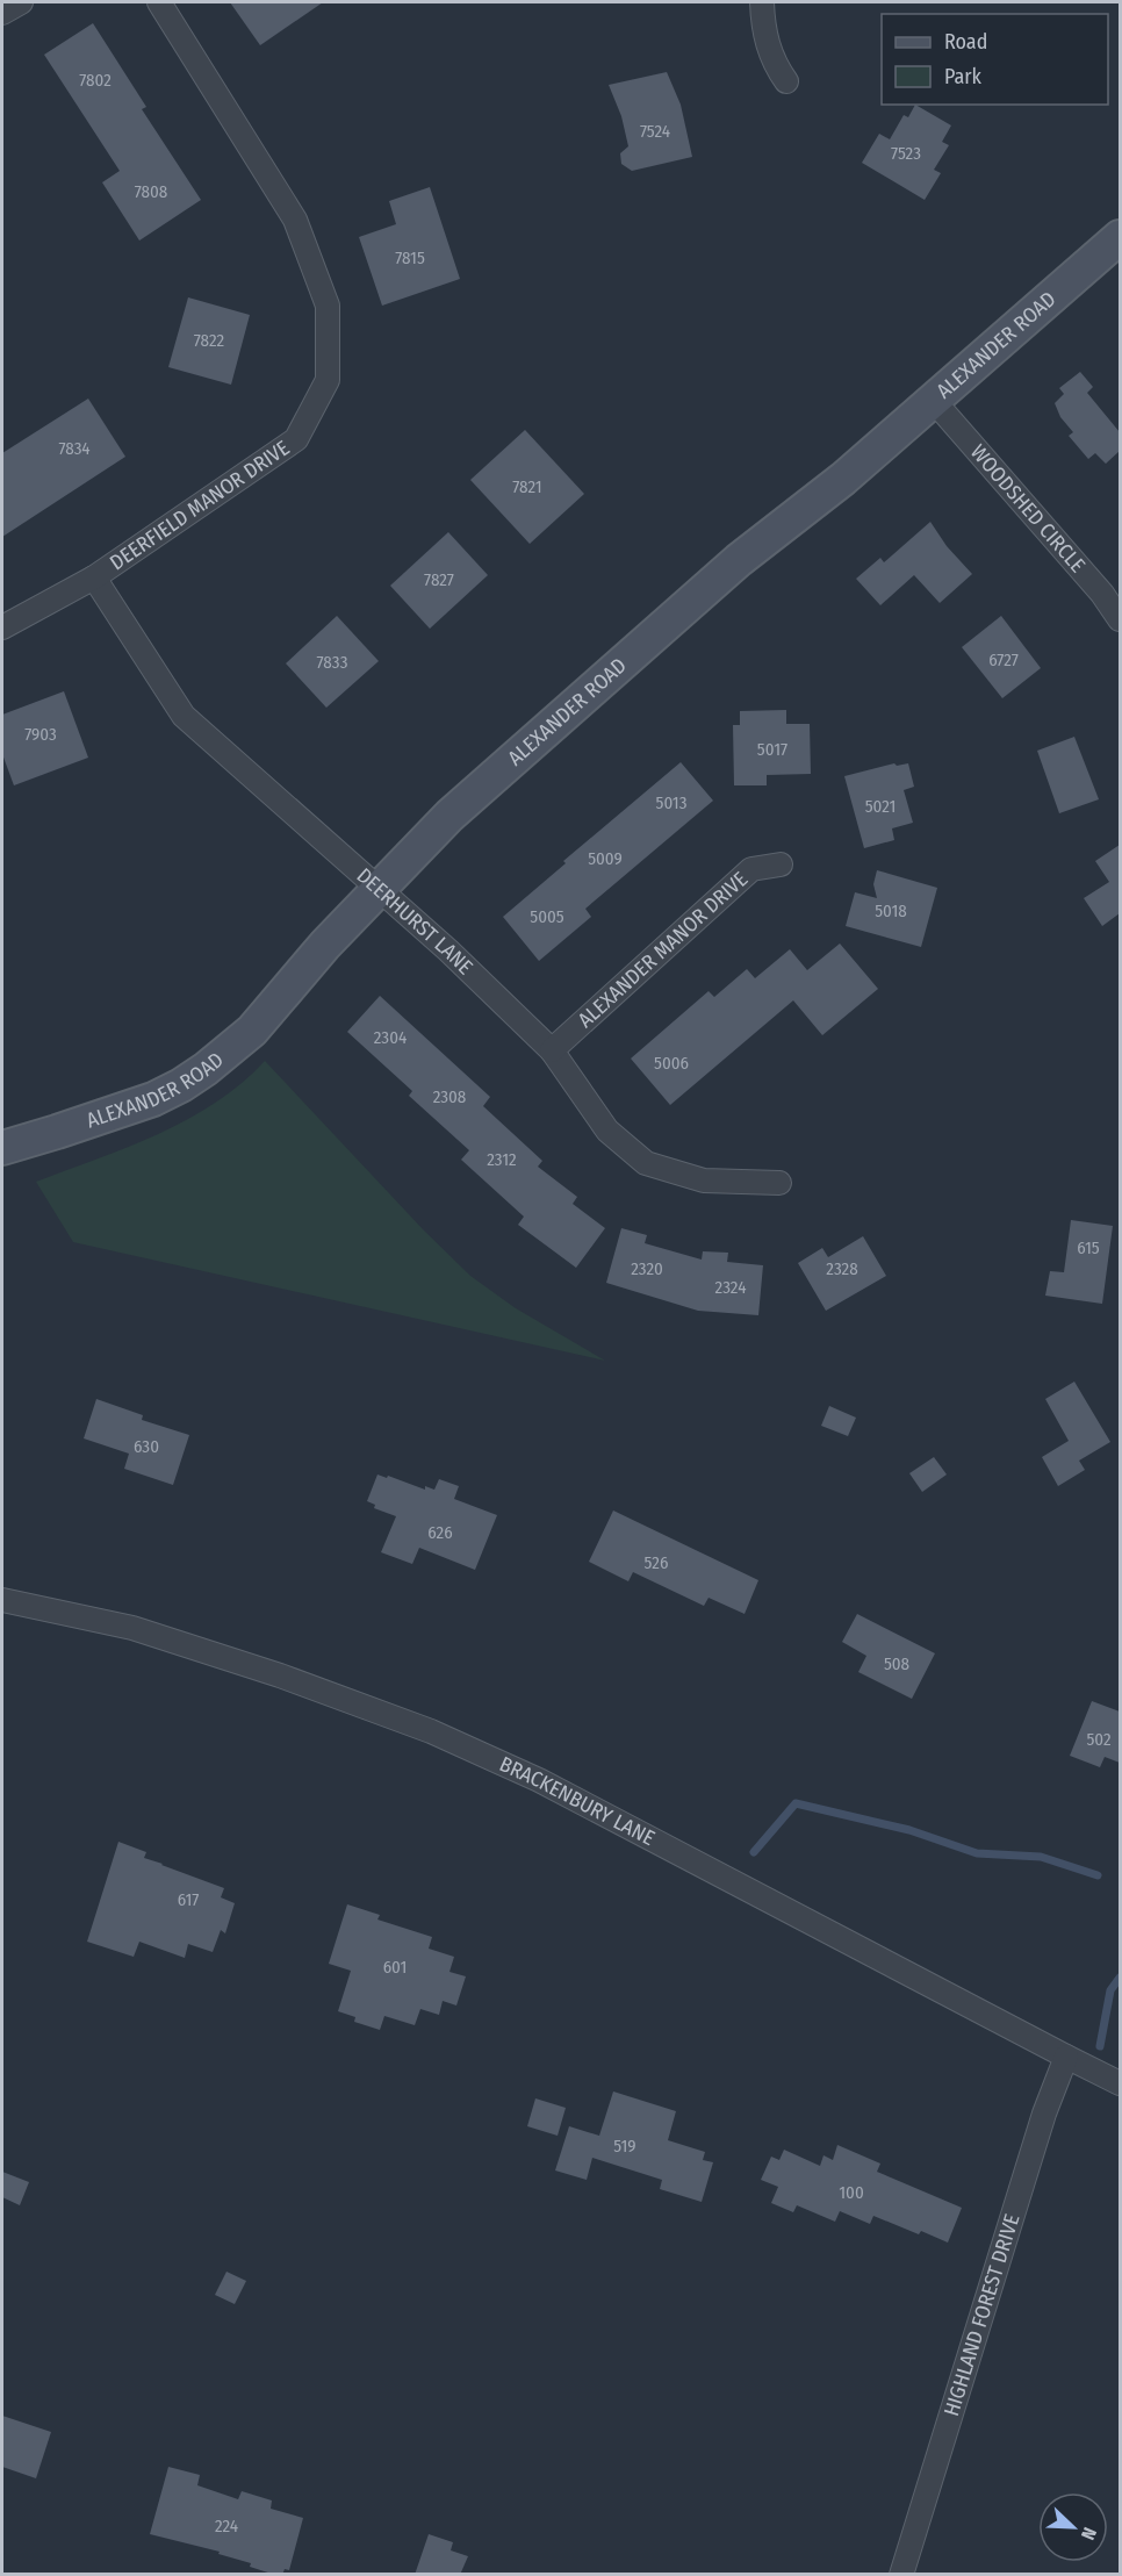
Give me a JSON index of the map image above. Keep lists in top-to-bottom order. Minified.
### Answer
{"streets":{"street":["ALEXANDER ROAD","DEERFIELD MANOR DRIVE","WOODSHED CIRCLE","DEERHURST LANE","ALEXANDER MANOR DRIVE","BRACKENBURY LANE","HIGHLAND FOREST DRIVE"]},"crossings":[["ALEXANDER ROAD","WOODSHED CIRCLE"],["ALEXANDER ROAD","DEERHURST LANE"],["DEERFIELD MANOR DRIVE","DEERHURST LANE"],["DEERHURST LANE","ALEXANDER MANOR DRIVE"],["BRACKENBURY LANE","HIGHLAND FOREST DRIVE"]],"house_numbers":["7802","7524","7523","7808","7815","7822","7834","7821","7827","6727","7833","7903","5017","5013","5021","5009","5018","5005","2304","5006","2308","2312","615","2320","2328","2324","630","626","526","508","502","617","601","519","100","224"],"legend":["Road","Park"],"north":"bottom right"}
